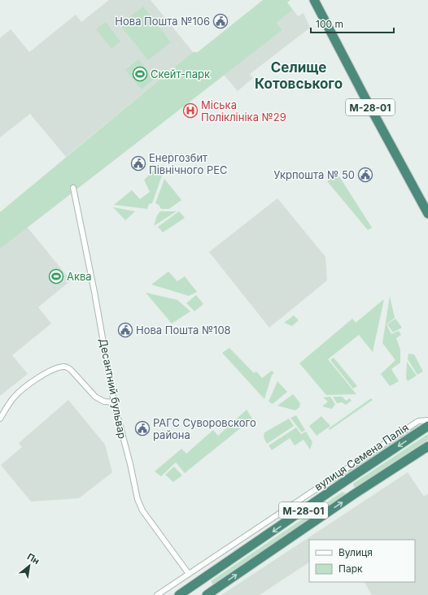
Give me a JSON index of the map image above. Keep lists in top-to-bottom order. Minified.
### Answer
{"streets":{"highway":["М-28-01","вулиця Семена Палія"],"street":["Десантний бульвар"]},"districts":["Селище Котовського"],"places":{"public building":["Нова Пошта №106","Енергозбит Північного РЕС","Укрпошта № 50","Нова Пошта №108","РАГС Суворовского района"],"sports":["Скейт-парк","Аква"],"hospital":["Міська Поліклініка №29"]},"legend":["Вулиця","Парк"],"scale_bar":"100 m","north":"top right"}
